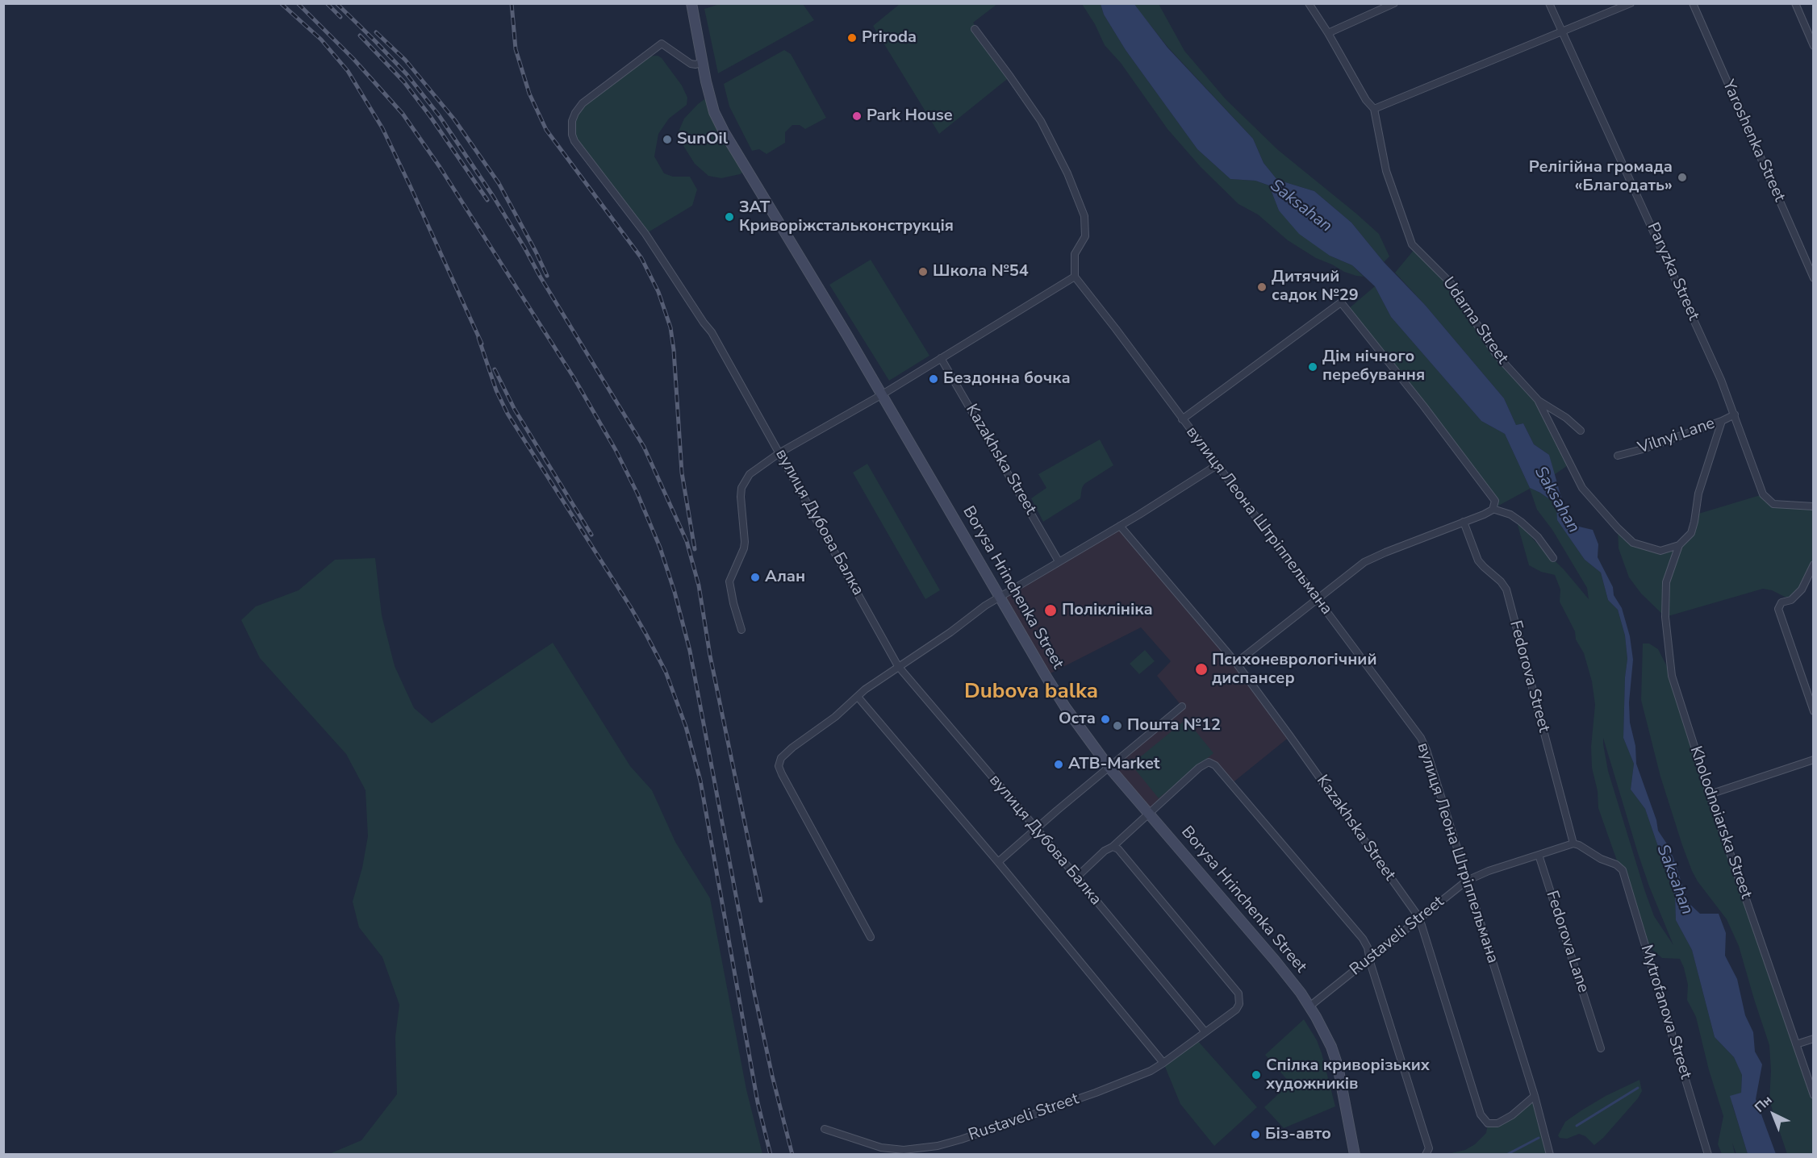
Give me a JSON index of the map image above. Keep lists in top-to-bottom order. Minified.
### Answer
{"streets":{"street":["Yaroshenka Street","Paryzka Street","Udarna Street","Vilnyi Lane","Kazakhska Street","вулиця Леона Штріппельмана","вулиця Дубова Балка","Borysa Hrinchenka Street","Fedorova Street","Kholodnoiarska Street","Rustaveli Street","Fedorova Lane","Mytrofanova Street"]},"crossings":[["Paryzka Street","Vilnyi Lane"],["Vilnyi Lane","Kholodnoiarska Street"],["Kazakhska Street","вулиця Леона Штріппельмана"],["Kazakhska Street","Rustaveli Street"],["вулиця Леона Штріппельмана","Rustaveli Street"],["вулиця Дубова Балка","Borysa Hrinchenka Street"],["вулиця Дубова Балка","Rustaveli Street"],["Borysa Hrinchenka Street","Rustaveli Street"],["Fedorova Street","Rustaveli Street"],["Fedorova Street","Mytrofanova Street"],["Rustaveli Street","Fedorova Lane"],["Rustaveli Street","Mytrofanova Street"]],"districts":["Dubova balka"],"water":["Saksahan"],"places":["Priroda","Park House","SunOil","Релігійна громада «Благодать»","ЗАТ Криворіжстальконструкція","Школа №54","Дитячий садок №29","Дім нічного перебування","Бездонна бочка","Алан","Поліклініка","Психоневрологічний диспансер","Оста","Пошта №12","ATB-Market","Спілка криворізьких художників","Біз-авто"],"north":"top left"}
